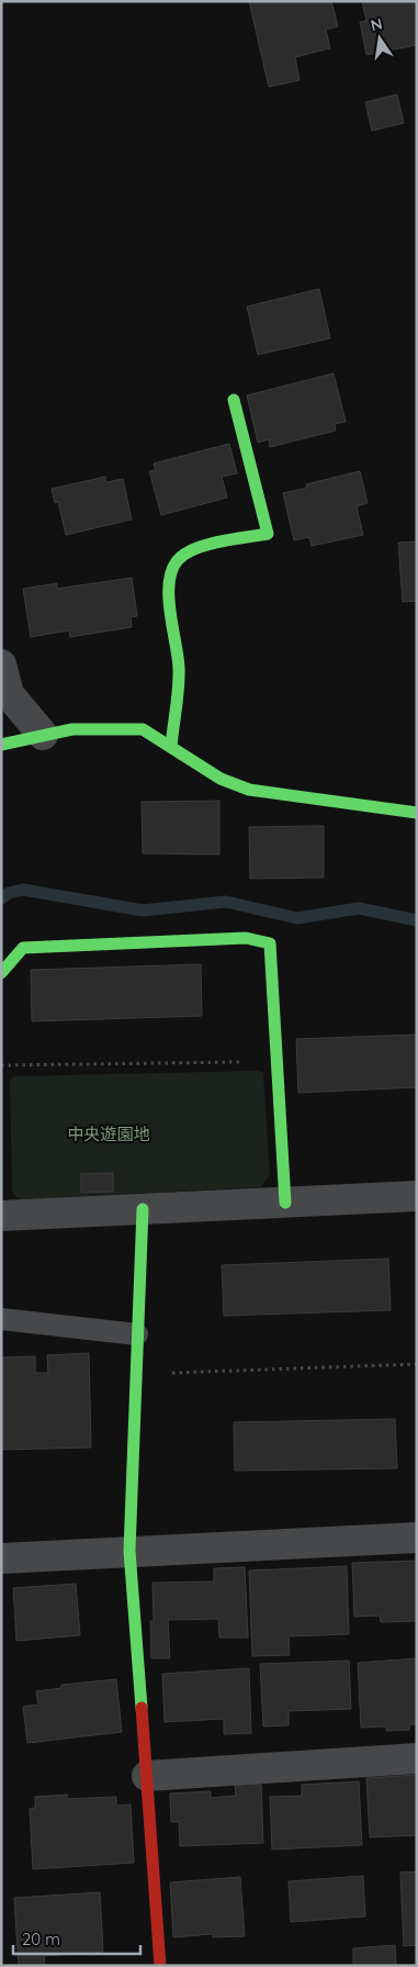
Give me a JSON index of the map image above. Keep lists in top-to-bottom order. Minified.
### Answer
{"parks":["中央遊園地"],"scale_bar":"20 m","north":"top"}
